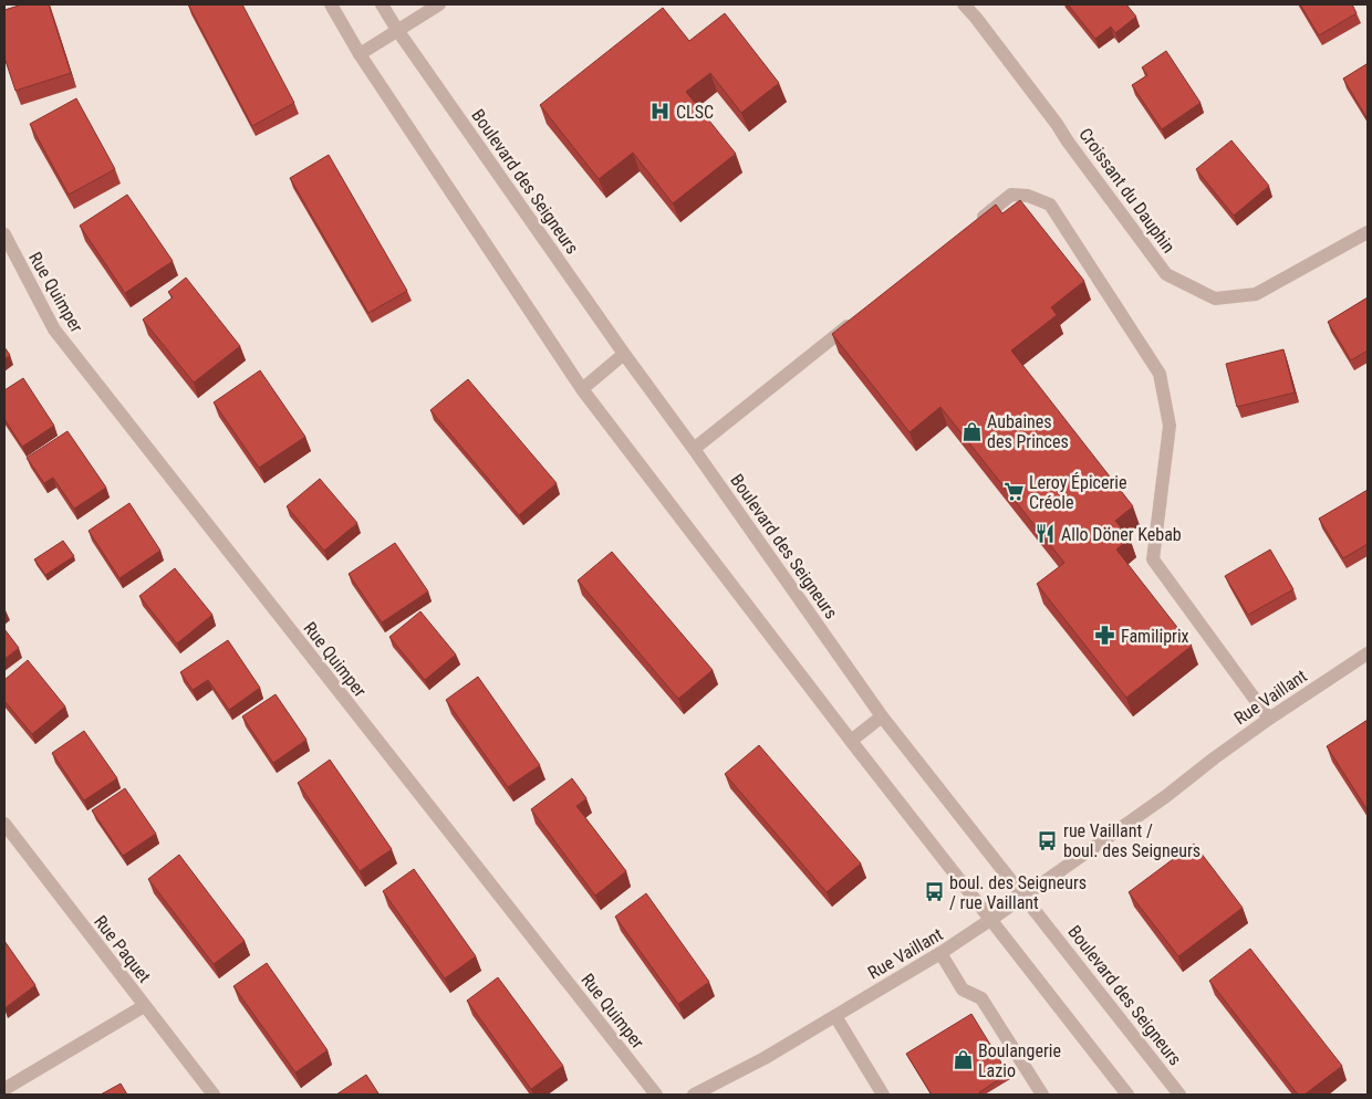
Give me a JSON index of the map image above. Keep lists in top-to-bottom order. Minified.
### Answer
{"streets":{"street":["Boulevard des Seigneurs","Croissant du Dauphin","Rue Quimper","Rue Vaillant","Rue Paquet"]},"crossings":[["Boulevard des Seigneurs","Rue Vaillant"]],"places":{"hospital":["CLSC"],"shop":["Aubaines des Princes","Boulangerie Lazio"],"supermarket":["Leroy Épicerie Créole"],"restaurant":["Allo Döner Kebab"],"pharmacy":["Familiprix"],"bus stop":["rue Vaillant / boul. des Seigneurs","boul. des Seigneurs / rue Vaillant"]}}
